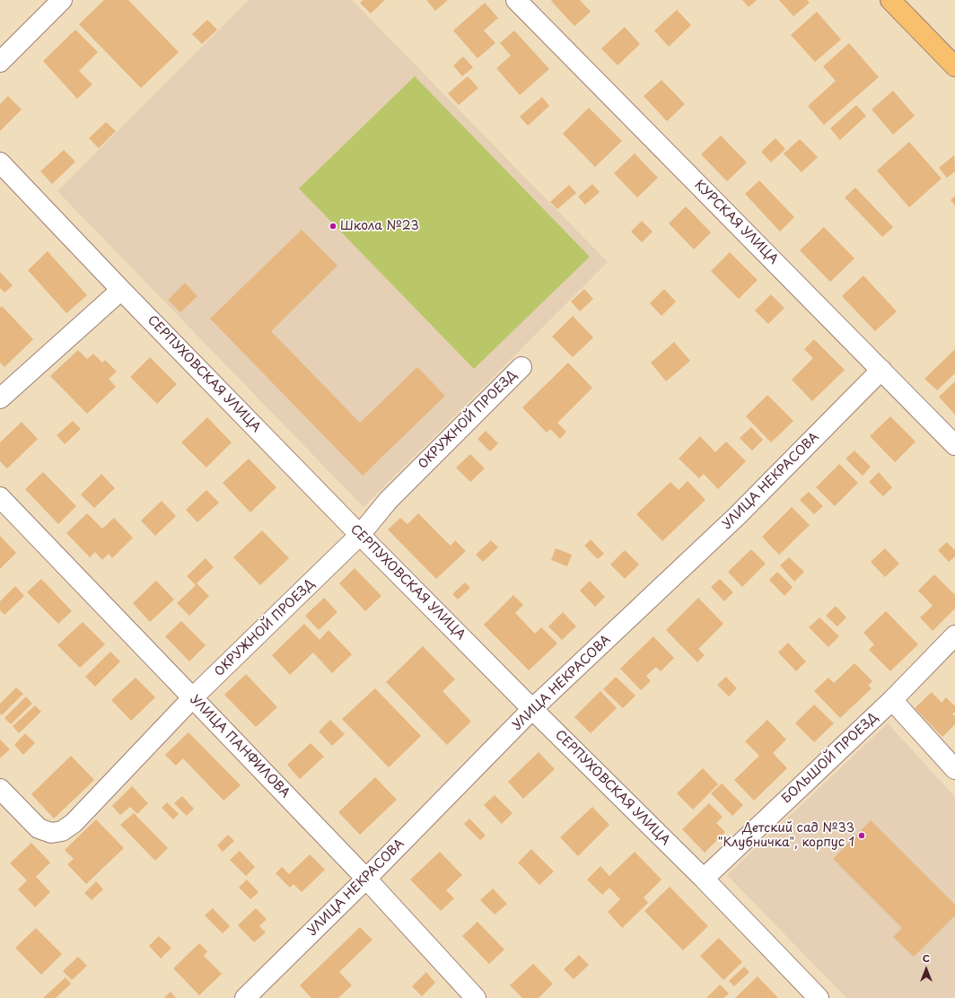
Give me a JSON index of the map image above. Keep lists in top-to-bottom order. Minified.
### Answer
{"streets":{"street":["КУРСКАЯ УЛИЦА","СЕРПУХОВСКАЯ УЛИЦА","ОКРУЖНОЙ ПРОЕЗД","УЛИЦА НЕКРАСОВА","УЛИЦА ПАНФИЛОВА","БОЛЬШОЙ ПРОЕЗД"]},"crossings":[["КУРСКАЯ УЛИЦА","УЛИЦА НЕКРАСОВА"],["СЕРПУХОВСКАЯ УЛИЦА","ОКРУЖНОЙ ПРОЕЗД"],["СЕРПУХОВСКАЯ УЛИЦА","УЛИЦА НЕКРАСОВА"],["СЕРПУХОВСКАЯ УЛИЦА","БОЛЬШОЙ ПРОЕЗД"],["ОКРУЖНОЙ ПРОЕЗД","УЛИЦА ПАНФИЛОВА"],["УЛИЦА НЕКРАСОВА","УЛИЦА ПАНФИЛОВА"]],"places":["Школа №23","Детский сад №33 \"Клубничка\", корпус 1"],"north":"top"}
